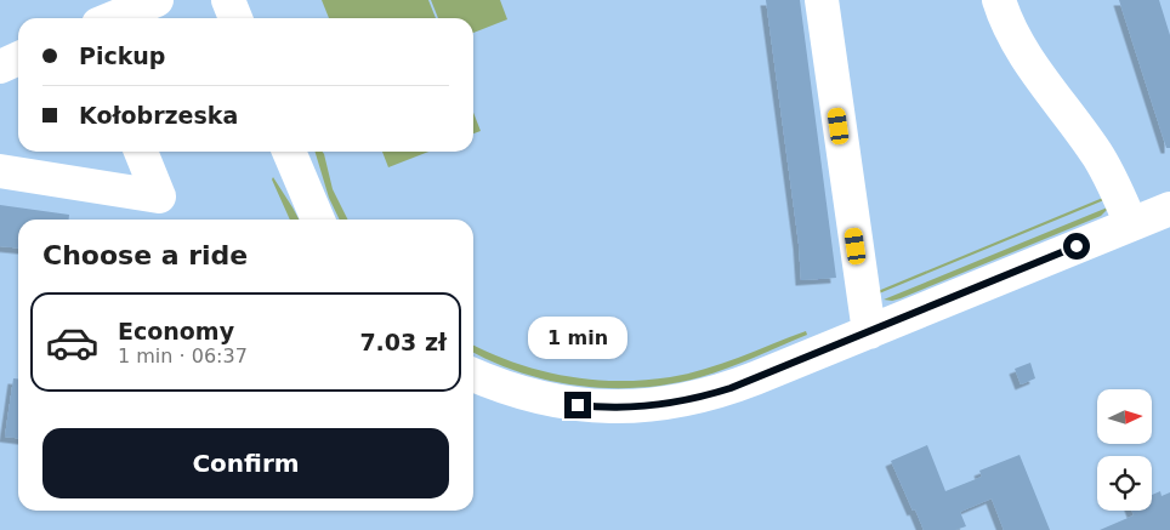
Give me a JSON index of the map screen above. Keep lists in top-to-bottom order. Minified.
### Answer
{"north":"right","page":{"banner":["Pickup","Kołobrzeska"],"heading":"Choose a ride","list":[{"name":"Economy","note":"1 min · 06:37","value":"7.03 zł"}],"bubble":"1 min","buttons":"Confirm"}}
